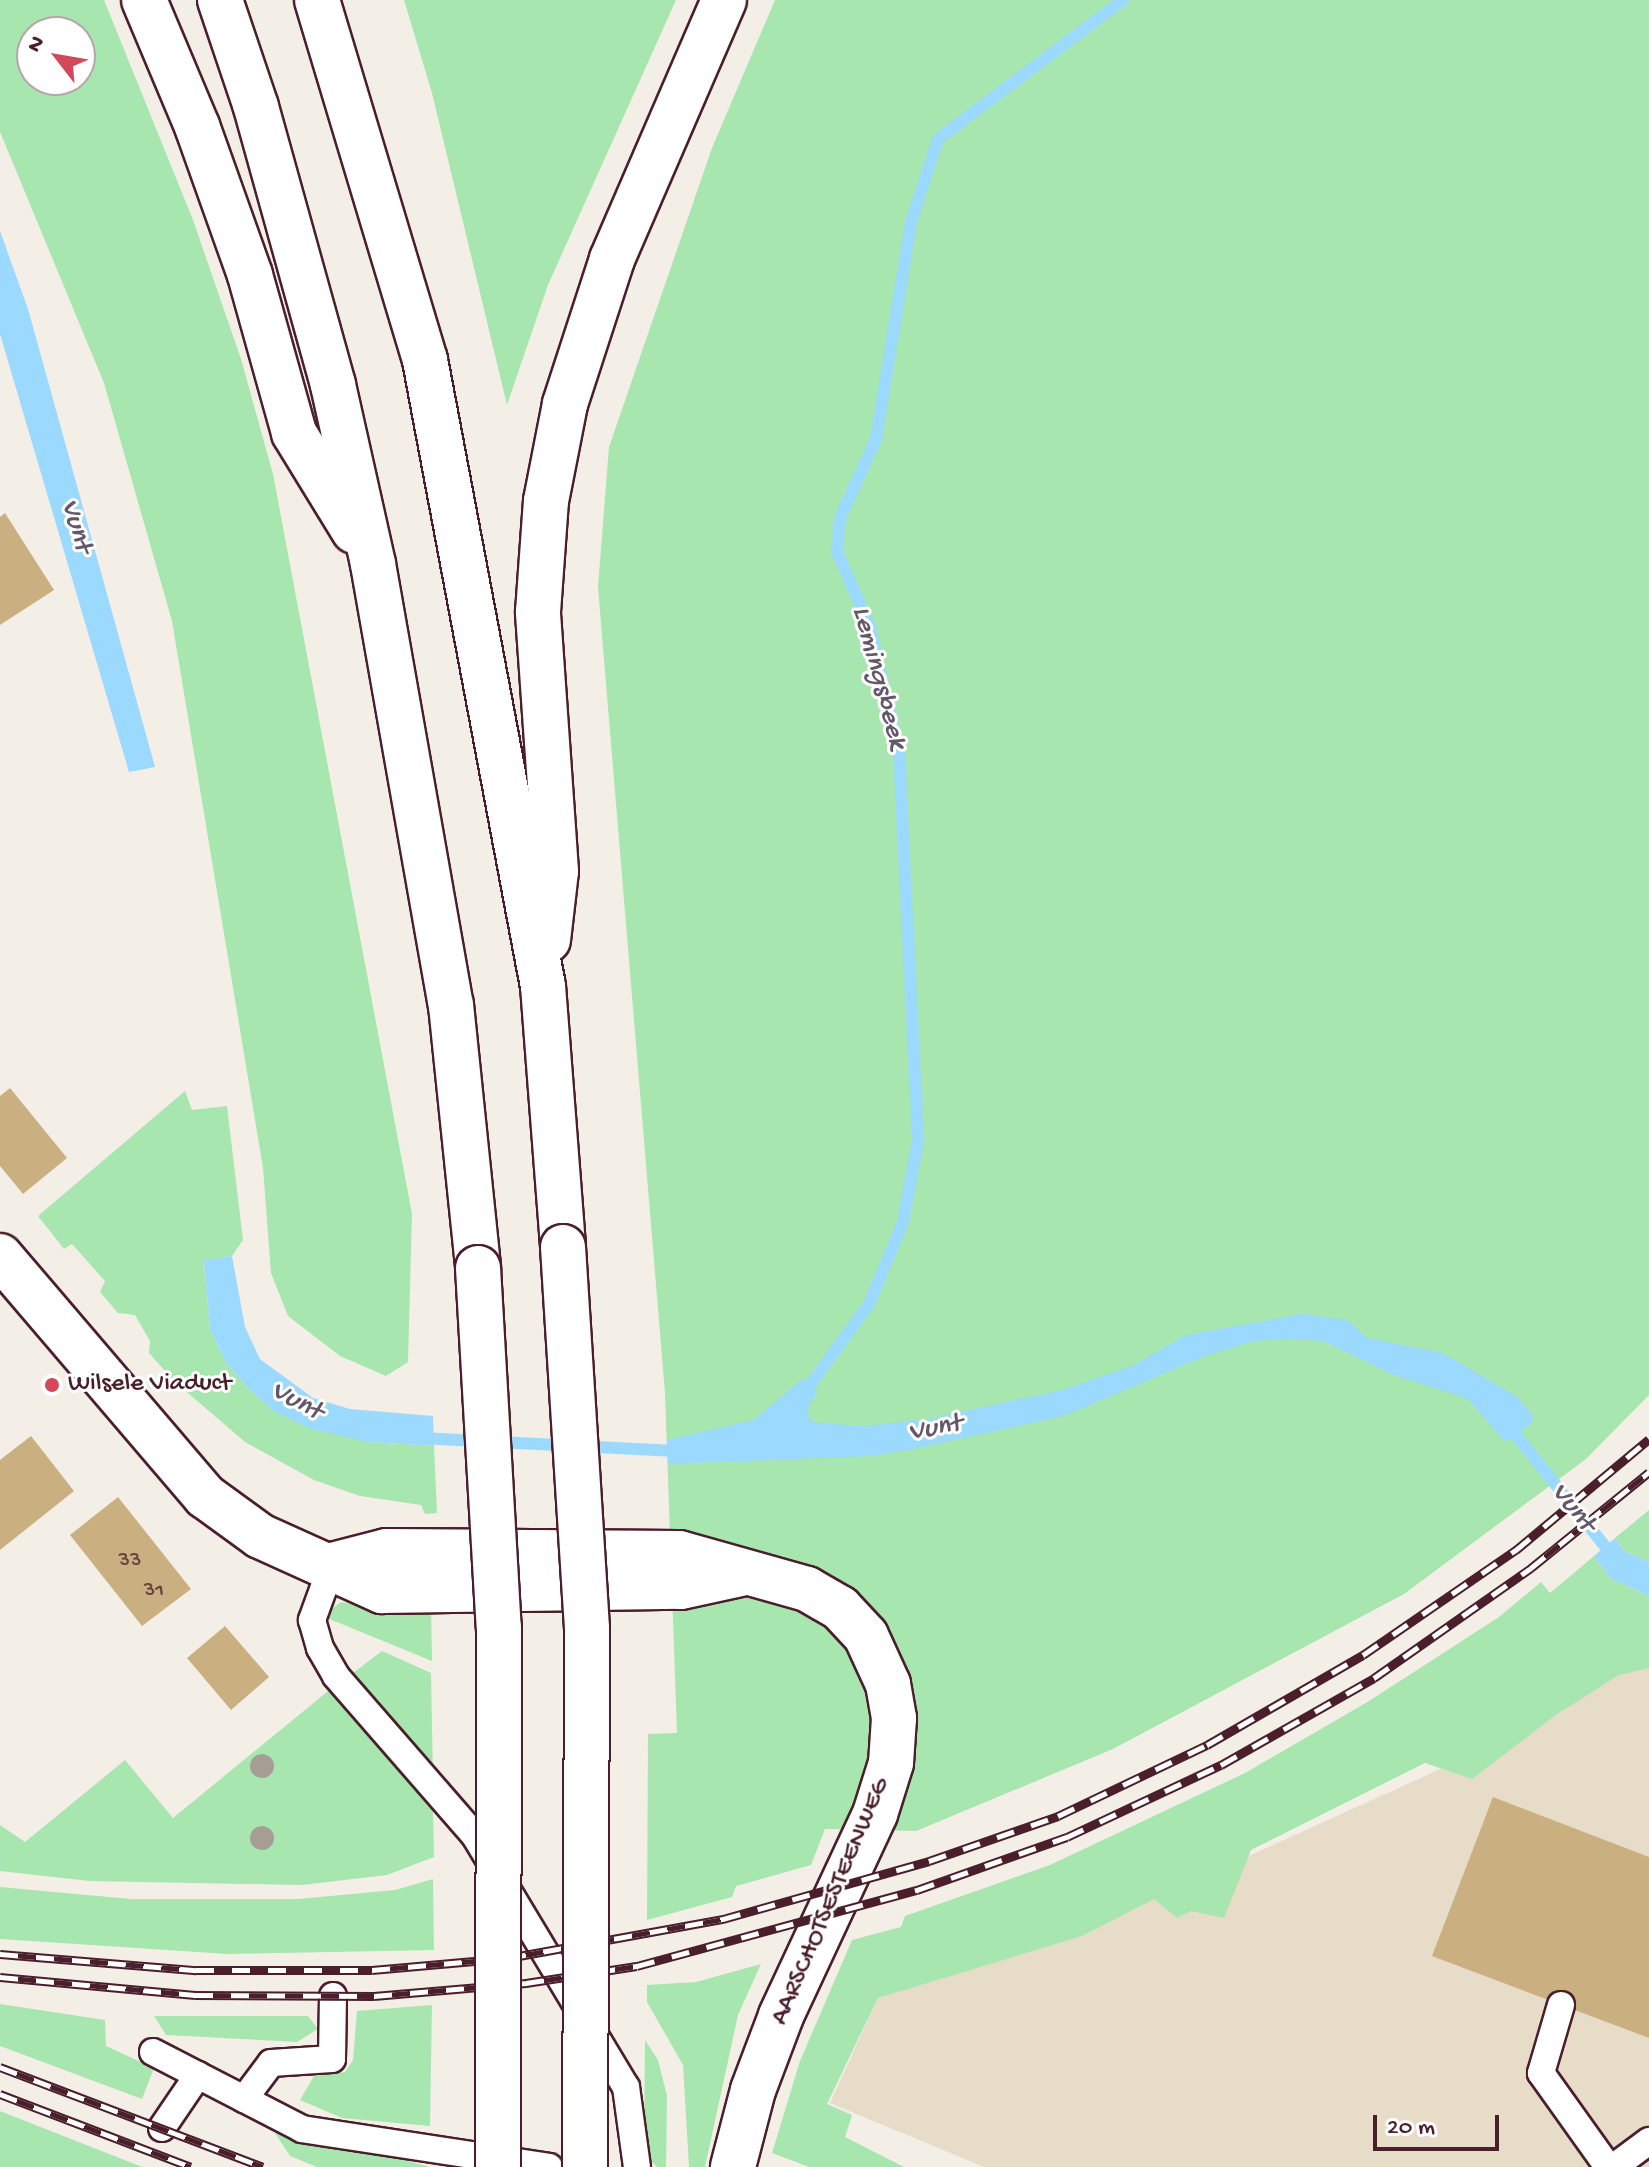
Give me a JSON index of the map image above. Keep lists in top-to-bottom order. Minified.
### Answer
{"streets":{"main road":["AARSCHOTSESTEENWEG"]},"water":["Vunt","Lemingsbeek"],"places":["Wilsele Viaduct"],"house_numbers":["33","31"],"scale_bar":"20 m","north":"top left"}
